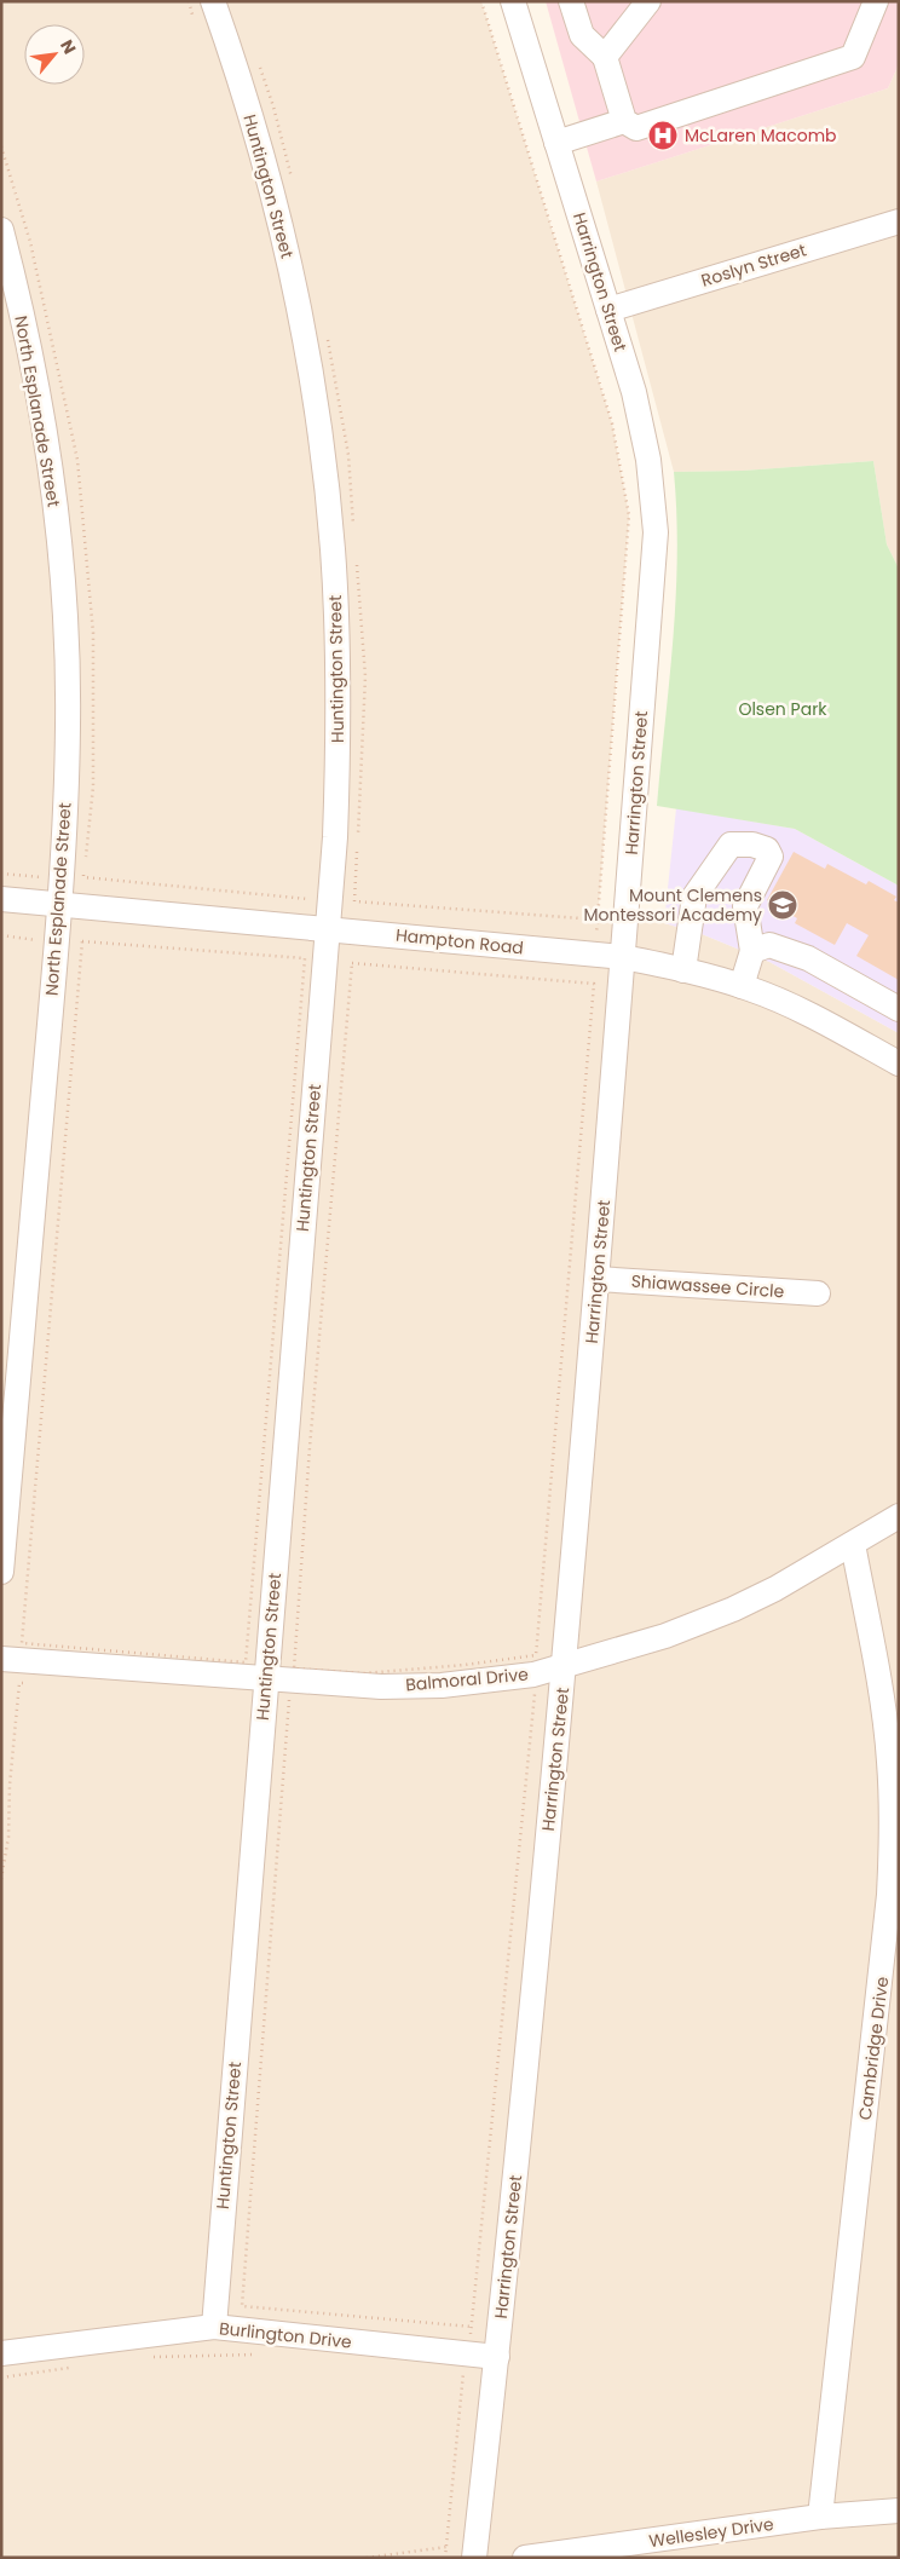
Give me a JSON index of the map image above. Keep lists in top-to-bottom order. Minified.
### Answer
{"streets":{"street":["Huntington Street","Roslyn Street","Harrington Street","North Esplanade Street","Hampton Road","Shiawassee Circle","Balmoral Drive","Cambridge Drive","Burlington Drive","Wellesley Drive"]},"crossings":[["Huntington Street","Hampton Road"],["Huntington Street","Balmoral Drive"],["Huntington Street","Burlington Drive"],["Roslyn Street","Harrington Street"],["Harrington Street","Hampton Road"],["Harrington Street","Shiawassee Circle"],["Harrington Street","Balmoral Drive"],["Harrington Street","Burlington Drive"],["North Esplanade Street","Hampton Road"],["Balmoral Drive","Cambridge Drive"],["Cambridge Drive","Wellesley Drive"]],"parks":["Olsen Park"],"places":{"hospital":["McLaren Macomb"],"school or university":["Mount Clemens Montessori Academy"]},"north":"top right"}
